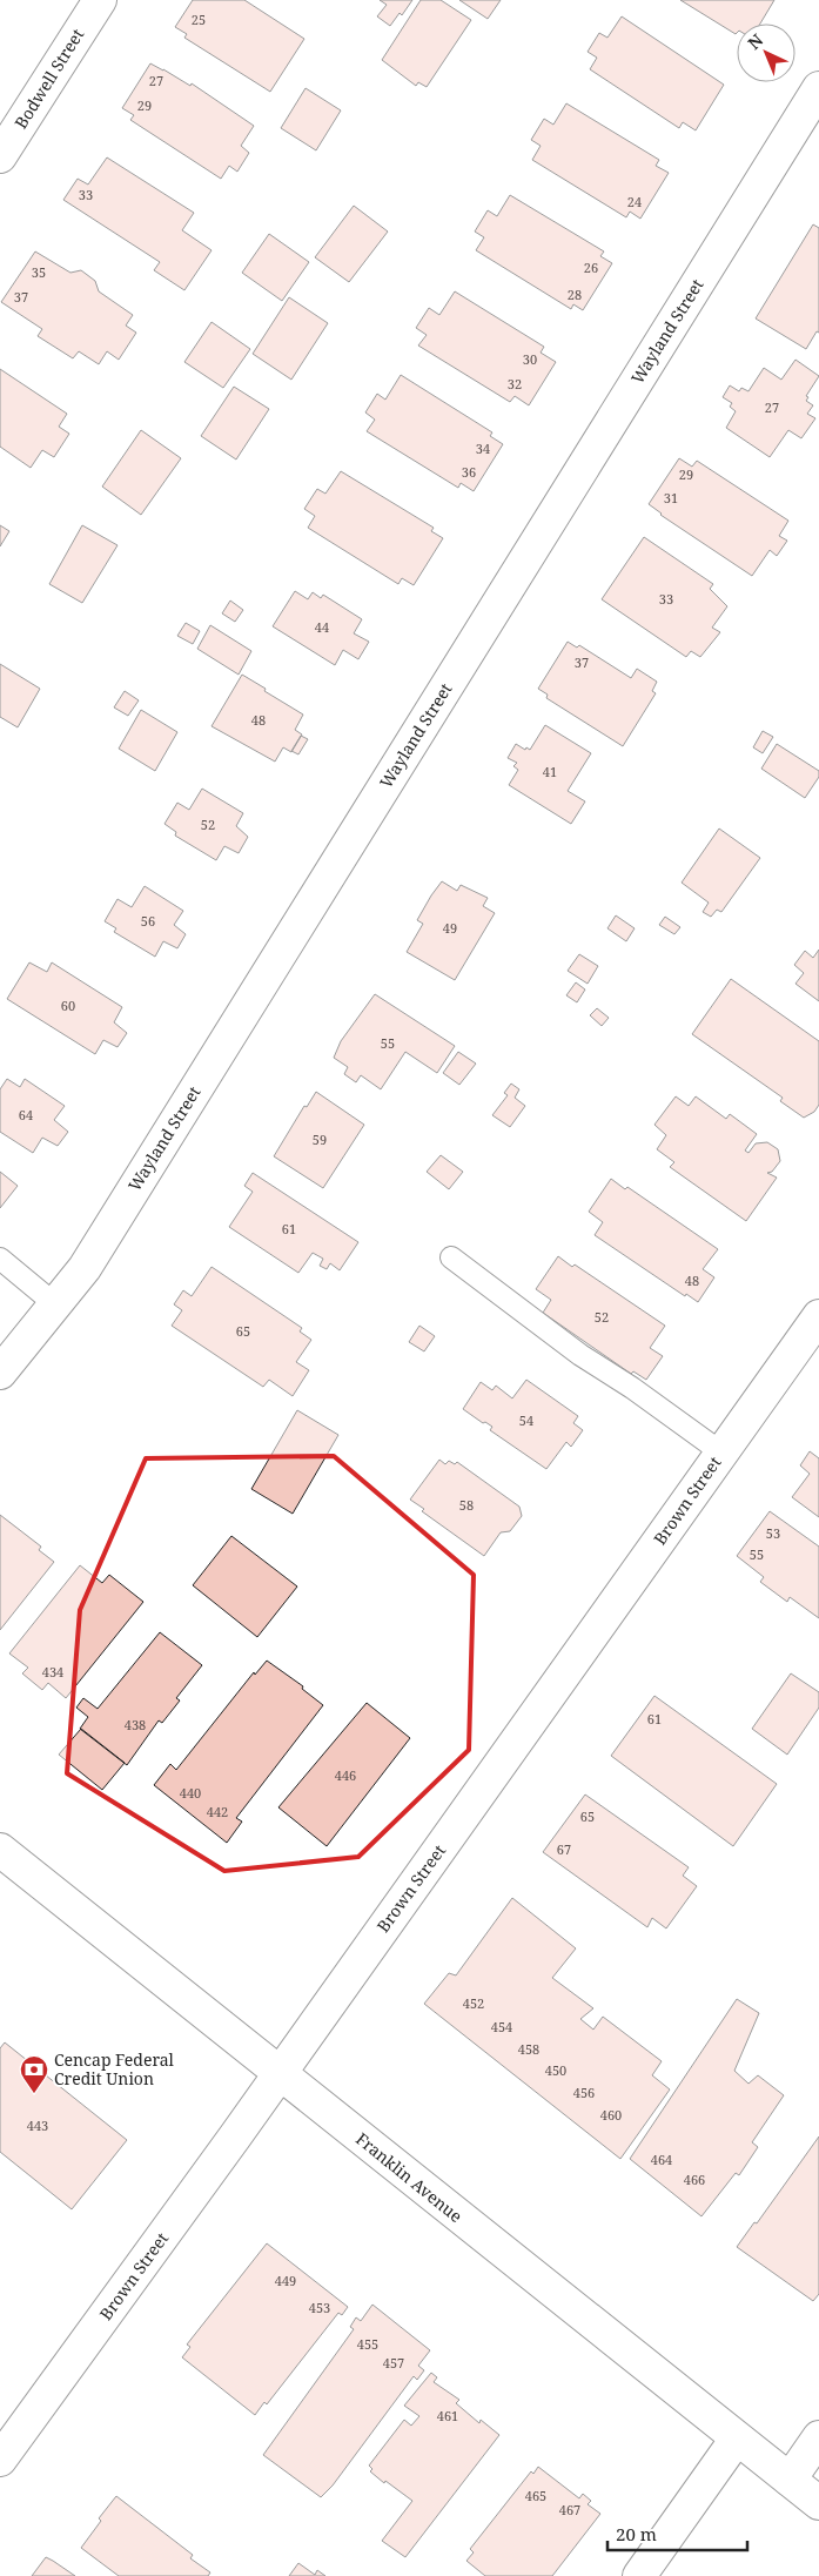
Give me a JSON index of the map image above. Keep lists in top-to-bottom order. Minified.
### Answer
{"streets":{"main road":["Bodwell Street","Wayland Street","Brown Street","Franklin Avenue"]},"crossings":[["Brown Street","Franklin Avenue"]],"places":{"bank":["Cencap Federal Credit Union"]},"house_numbers":["25","27","29","33","24","26","35","28","37","30","32","27","34","36","29","31","33","44","37","48","41","52","56","49","60","55","64","59","61","48","52","65","54","58","53","55","434","61","438","446","440","442","65","67","452","454","458","450","456","460","443","464","466","449","453","455","457","461","465","467"],"scale_bar":"20 m","north":"top left"}
